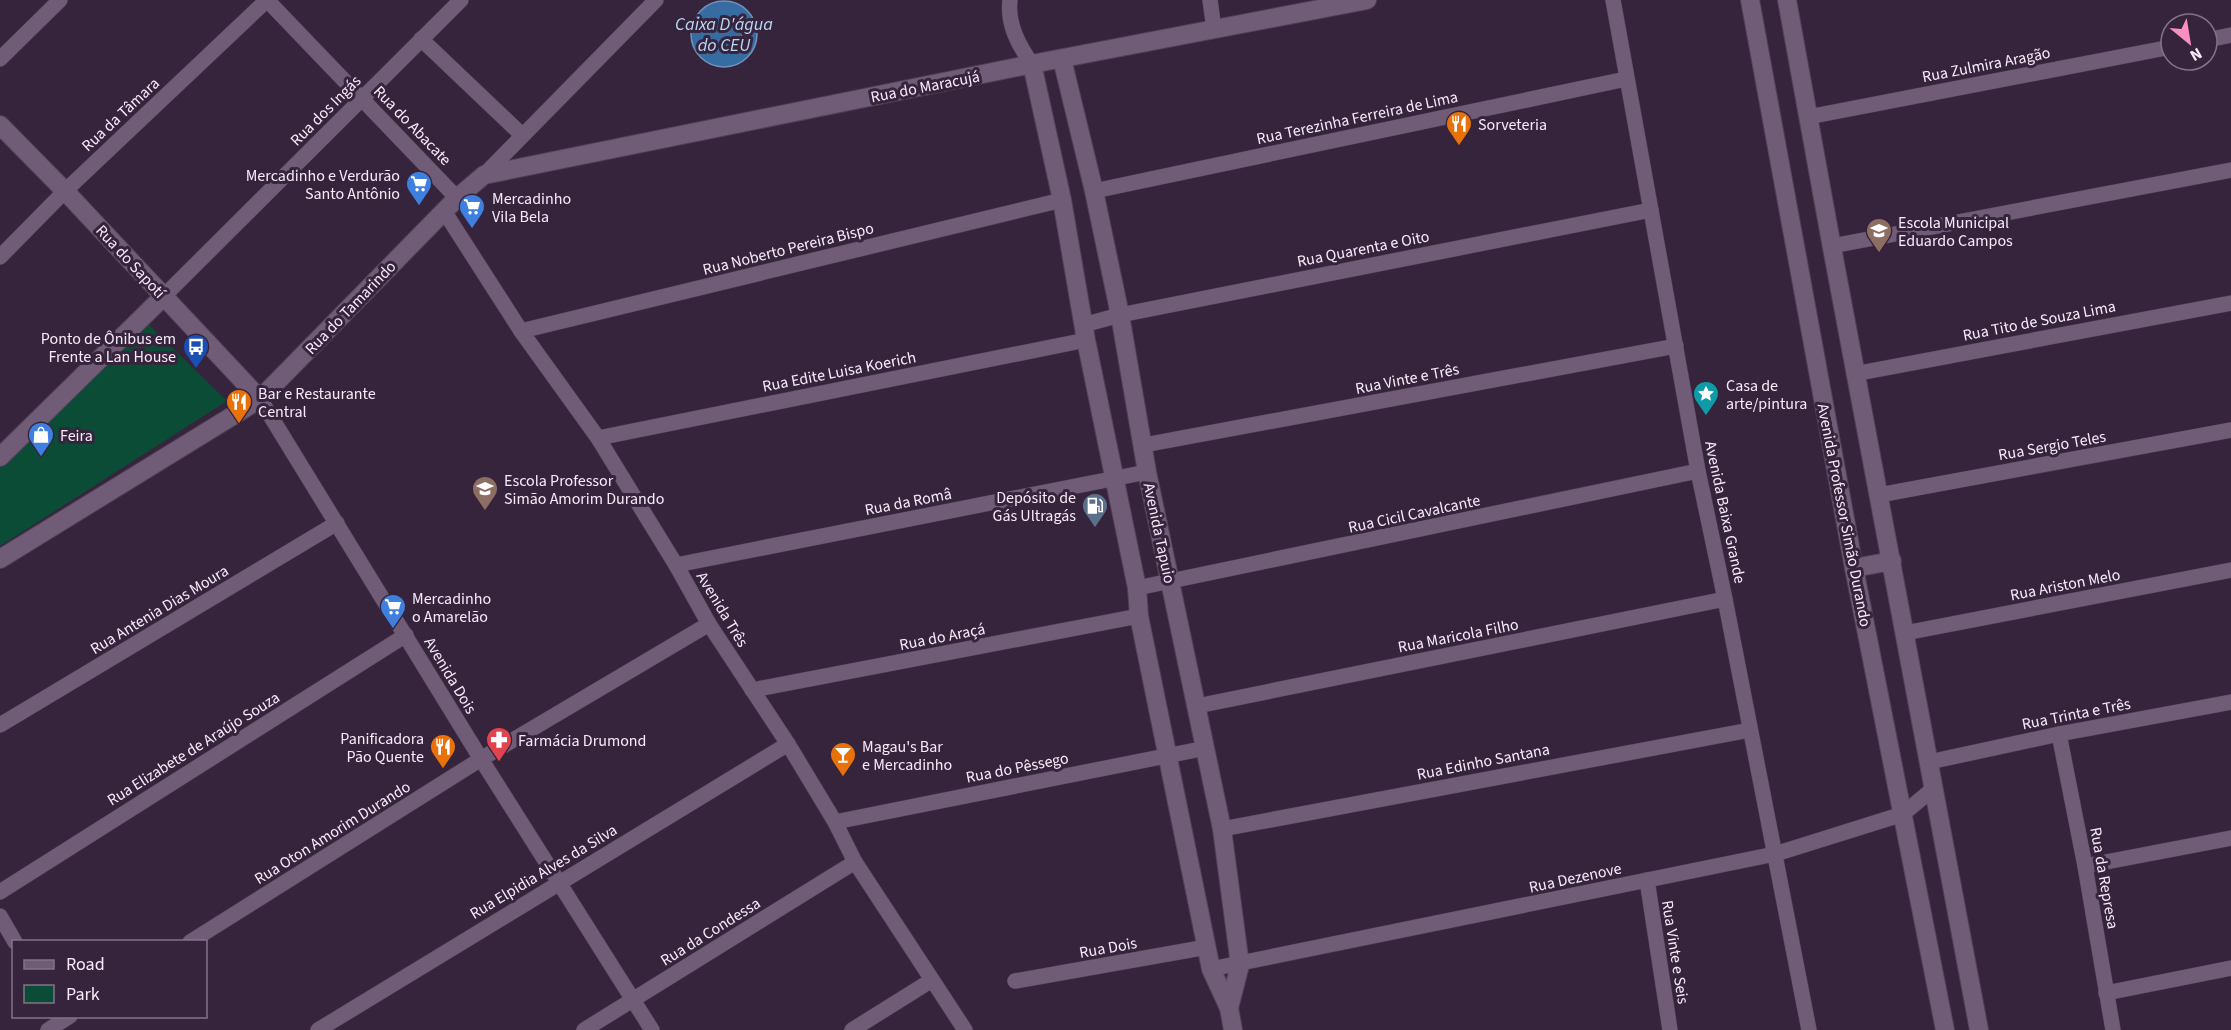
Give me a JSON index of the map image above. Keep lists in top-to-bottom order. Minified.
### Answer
{"streets":{"street":["Rua Zulmira Aragão","Rua do Maracujá","Rua dos Ingás","Rua da Tâmara","Rua Terezinha Ferreira de Lima","Rua do Abacate","Rua Noberto Pereira Bispo","Rua Quarenta e Oito","Rua do Sapotí","Rua do Tamarindo","Rua Tito de Souza Lima","Rua Edite Luisa Koerich","Rua Vinte e Três","Rua Sergio Teles","Rua da Româ","Avenida Baixa Grande","Rua Cicil Cavalcante","Avenida Professor Simão Durando","Avenida Tapuio","Rua Ariston Melo","Rua Antenia Dias Moura","Avenida Três","Rua Maricola Filho","Rua do Araçá","Avenida Dois","Rua Trinta e Três","Rua Elizabete de Araújo Souza","Rua Edinho Santana","Rua do Pêssego","Rua Oton Amorim Durando","Rua Elpidia Alves da Silva","Rua Dezenove","Rua da Represa","Rua da Condessa","Rua Dois","Rua Vinte e Seis"]},"crossings":[["Rua do Maracujá","Rua do Tamarindo"],["Rua do Maracujá","Avenida Tapuio"],["Rua dos Ingás","Rua do Abacate"],["Rua dos Ingás","Rua do Sapotí"],["Rua da Tâmara","Rua do Abacate"],["Rua da Tâmara","Rua do Sapotí"],["Rua Terezinha Ferreira de Lima","Avenida Baixa Grande"],["Rua Terezinha Ferreira de Lima","Avenida Tapuio"],["Rua do Abacate","Rua do Tamarindo"],["Rua do Abacate","Avenida Três"],["Rua Noberto Pereira Bispo","Avenida Tapuio"],["Rua Noberto Pereira Bispo","Avenida Três"],["Rua Quarenta e Oito","Rua Edite Luisa Koerich"],["Rua Quarenta e Oito","Avenida Baixa Grande"],["Rua Quarenta e Oito","Avenida Tapuio"],["Rua do Sapotí","Rua do Tamarindo"],["Rua do Sapotí","Avenida Dois"],["Rua do Tamarindo","Avenida Três"],["Rua do Tamarindo","Avenida Dois"],["Rua Edite Luisa Koerich","Avenida Tapuio"],["Rua Edite Luisa Koerich","Avenida Três"],["Rua Vinte e Três","Avenida Baixa Grande"],["Rua Vinte e Três","Avenida Tapuio"],["Rua da Româ","Avenida Tapuio"],["Rua da Româ","Avenida Três"],["Avenida Baixa Grande","Rua Cicil Cavalcante"],["Avenida Baixa Grande","Rua Maricola Filho"],["Avenida Baixa Grande","Rua Edinho Santana"],["Avenida Baixa Grande","Rua Dezenove"],["Rua Cicil Cavalcante","Avenida Tapuio"],["Avenida Professor Simão Durando","Rua Dezenove"],["Avenida Tapuio","Rua Maricola Filho"],["Avenida Tapuio","Rua do Araçá"],["Avenida Tapuio","Rua Edinho Santana"],["Avenida Tapuio","Rua do Pêssego"],["Avenida Tapuio","Rua Dezenove"],["Avenida Tapuio","Rua Dois"],["Rua Antenia Dias Moura","Avenida Dois"],["Avenida Três","Rua do Araçá"],["Avenida Três","Rua do Pêssego"],["Avenida Três","Rua Oton Amorim Durando"],["Avenida Três","Rua Elpidia Alves da Silva"],["Avenida Três","Rua da Condessa"],["Avenida Dois","Rua Elizabete de Araújo Souza"],["Avenida Dois","Rua Oton Amorim Durando"],["Avenida Dois","Rua Elpidia Alves da Silva"],["Avenida Dois","Rua da Condessa"],["Rua Trinta e Três","Rua da Represa"],["Rua Dezenove","Rua Vinte e Seis"]],"water":["Caixa D'água do CEU"],"places":{"restaurant":["Sorveteria","Bar e Restaurante Central","Panificadora Pão Quente"],"supermarket":["Mercadinho e Verdurão Santo Antônio","Mercadinho Vila Bela","Mercadinho o Amarelão"],"school or university":["Escola Municipal Eduardo Campos","Escola Professor Simão Amorim Durando"],"bus stop":["Ponto de Ônibus em Frente a Lan House"],"place":["Casa de arte/pintura"],"shop":["Feira"],"fuel station":["Depósito de Gás Ultragás"],"pharmacy":["Farmácia Drumond"],"bar":["Magau's Bar e Mercadinho"]},"legend":["Road","Park"],"north":"bottom right"}
